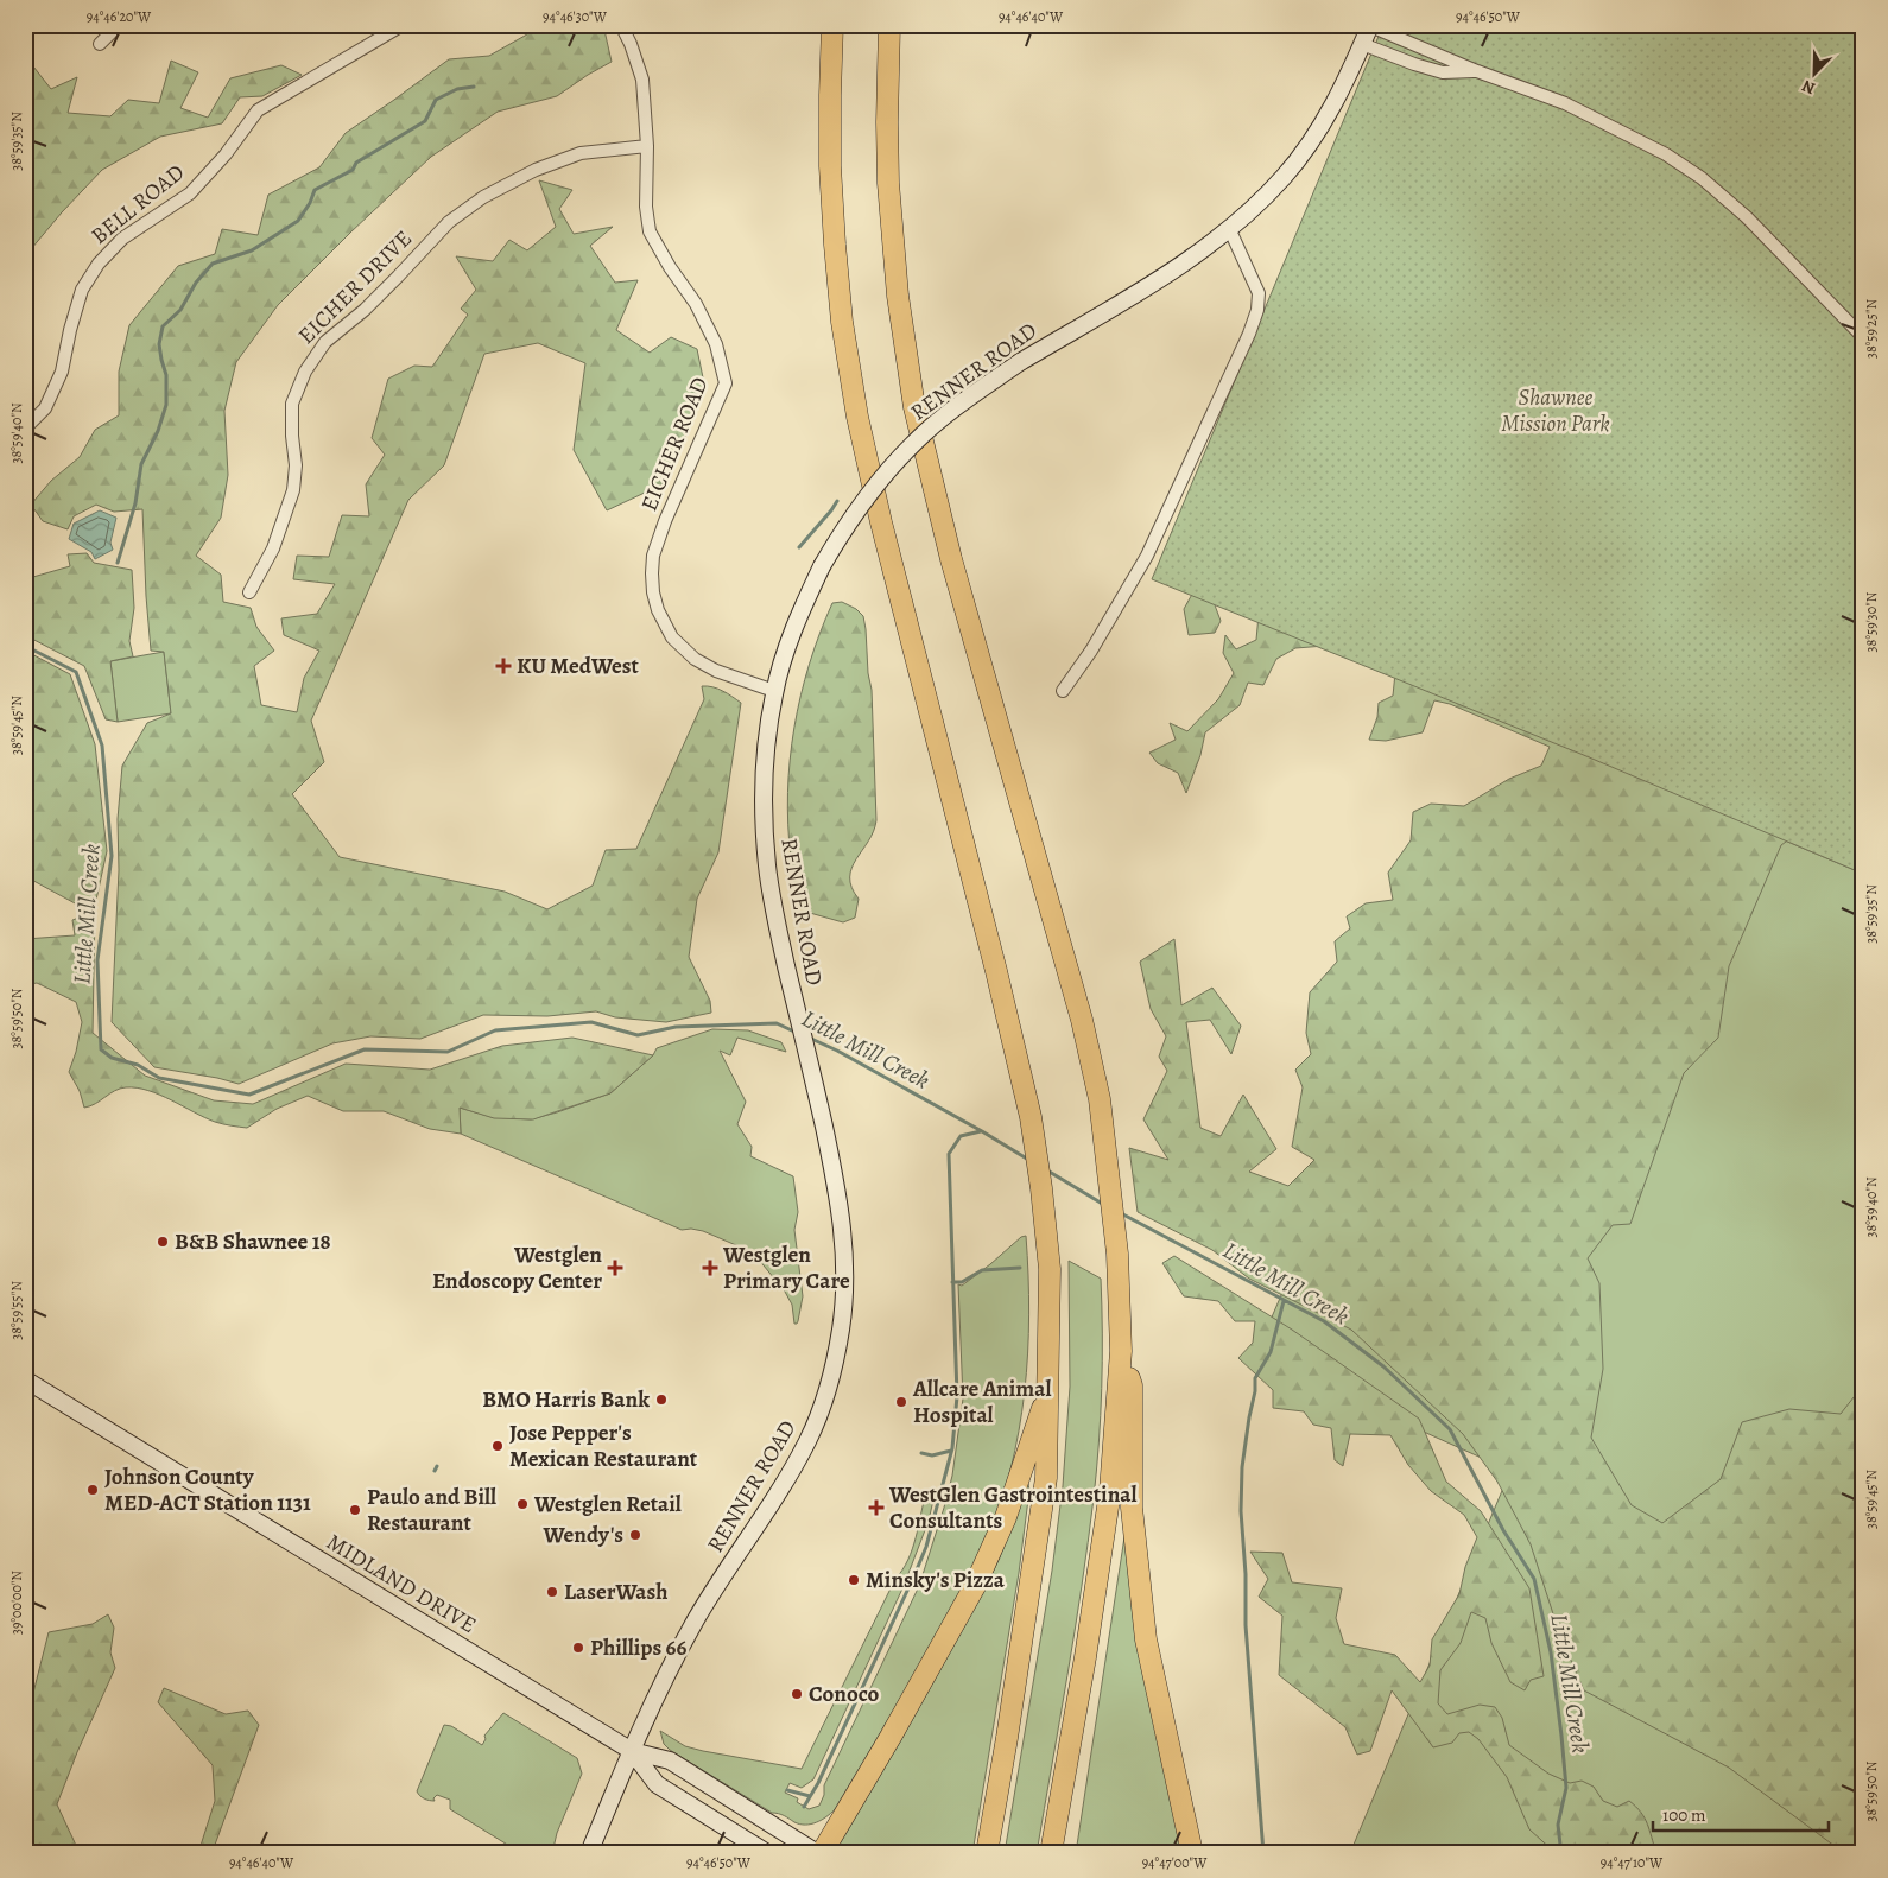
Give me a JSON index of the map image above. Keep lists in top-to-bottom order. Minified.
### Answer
{"streets":{"main road":["RENNER ROAD","MIDLAND DRIVE"],"street":["BELL ROAD","EICHER DRIVE","EICHER ROAD"]},"crossings":[["EICHER DRIVE","EICHER ROAD"],["RENNER ROAD","EICHER ROAD"],["RENNER ROAD","MIDLAND DRIVE"]],"water":["Little Mill Creek"],"parks":["Shawnee Mission Park"],"places":{"health":["KU MedWest","Westglen Endoscopy Center","Westglen Primary Care","WestGlen Gastrointestinal Consultants"],"other":["B&B Shawnee 18","BMO Harris Bank","Allcare Animal Hospital","Jose Pepper's Mexican Restaurant","Johnson County MED-ACT Station 1131","Westglen Retail","Paulo and Bill Restaurant","Wendy's","Minsky's Pizza","LaserWash","Phillips 66","Conoco"]},"scale_bar":"100 m","north":"bottom left","coordinates":["94°46'20\"W","94°46'30\"W","94°46'40\"W","94°46'50\"W","38°59'35\"N","38°59'25\"N","38°59'40\"N","38°59'30\"N","38°59'45\"N","38°59'50\"N","38°59'55\"N","39°00'00\"N","94°47'00\"W","94°47'10\"W"]}
